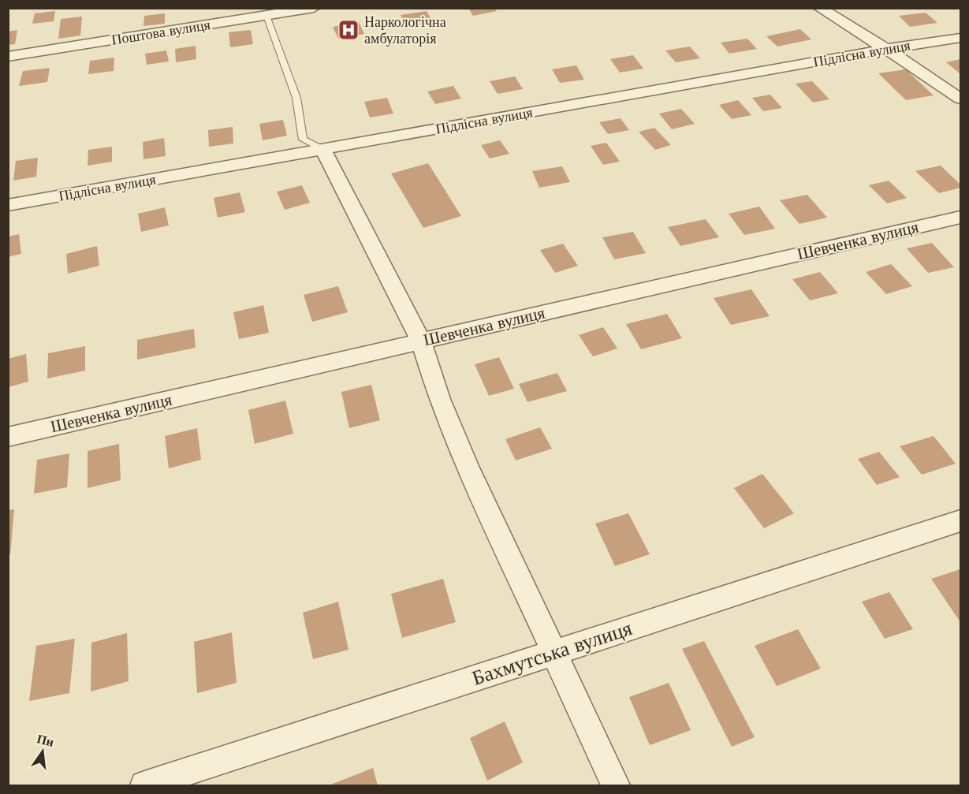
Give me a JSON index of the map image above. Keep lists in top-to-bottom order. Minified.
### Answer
{"streets":{"street":["Поштова вулиця","Підлісна вулиця","Шевченка вулиця","Бахмутська вулиця"]},"places":{"hospital":["Наркологічна амбулаторія"]},"north":"top"}
